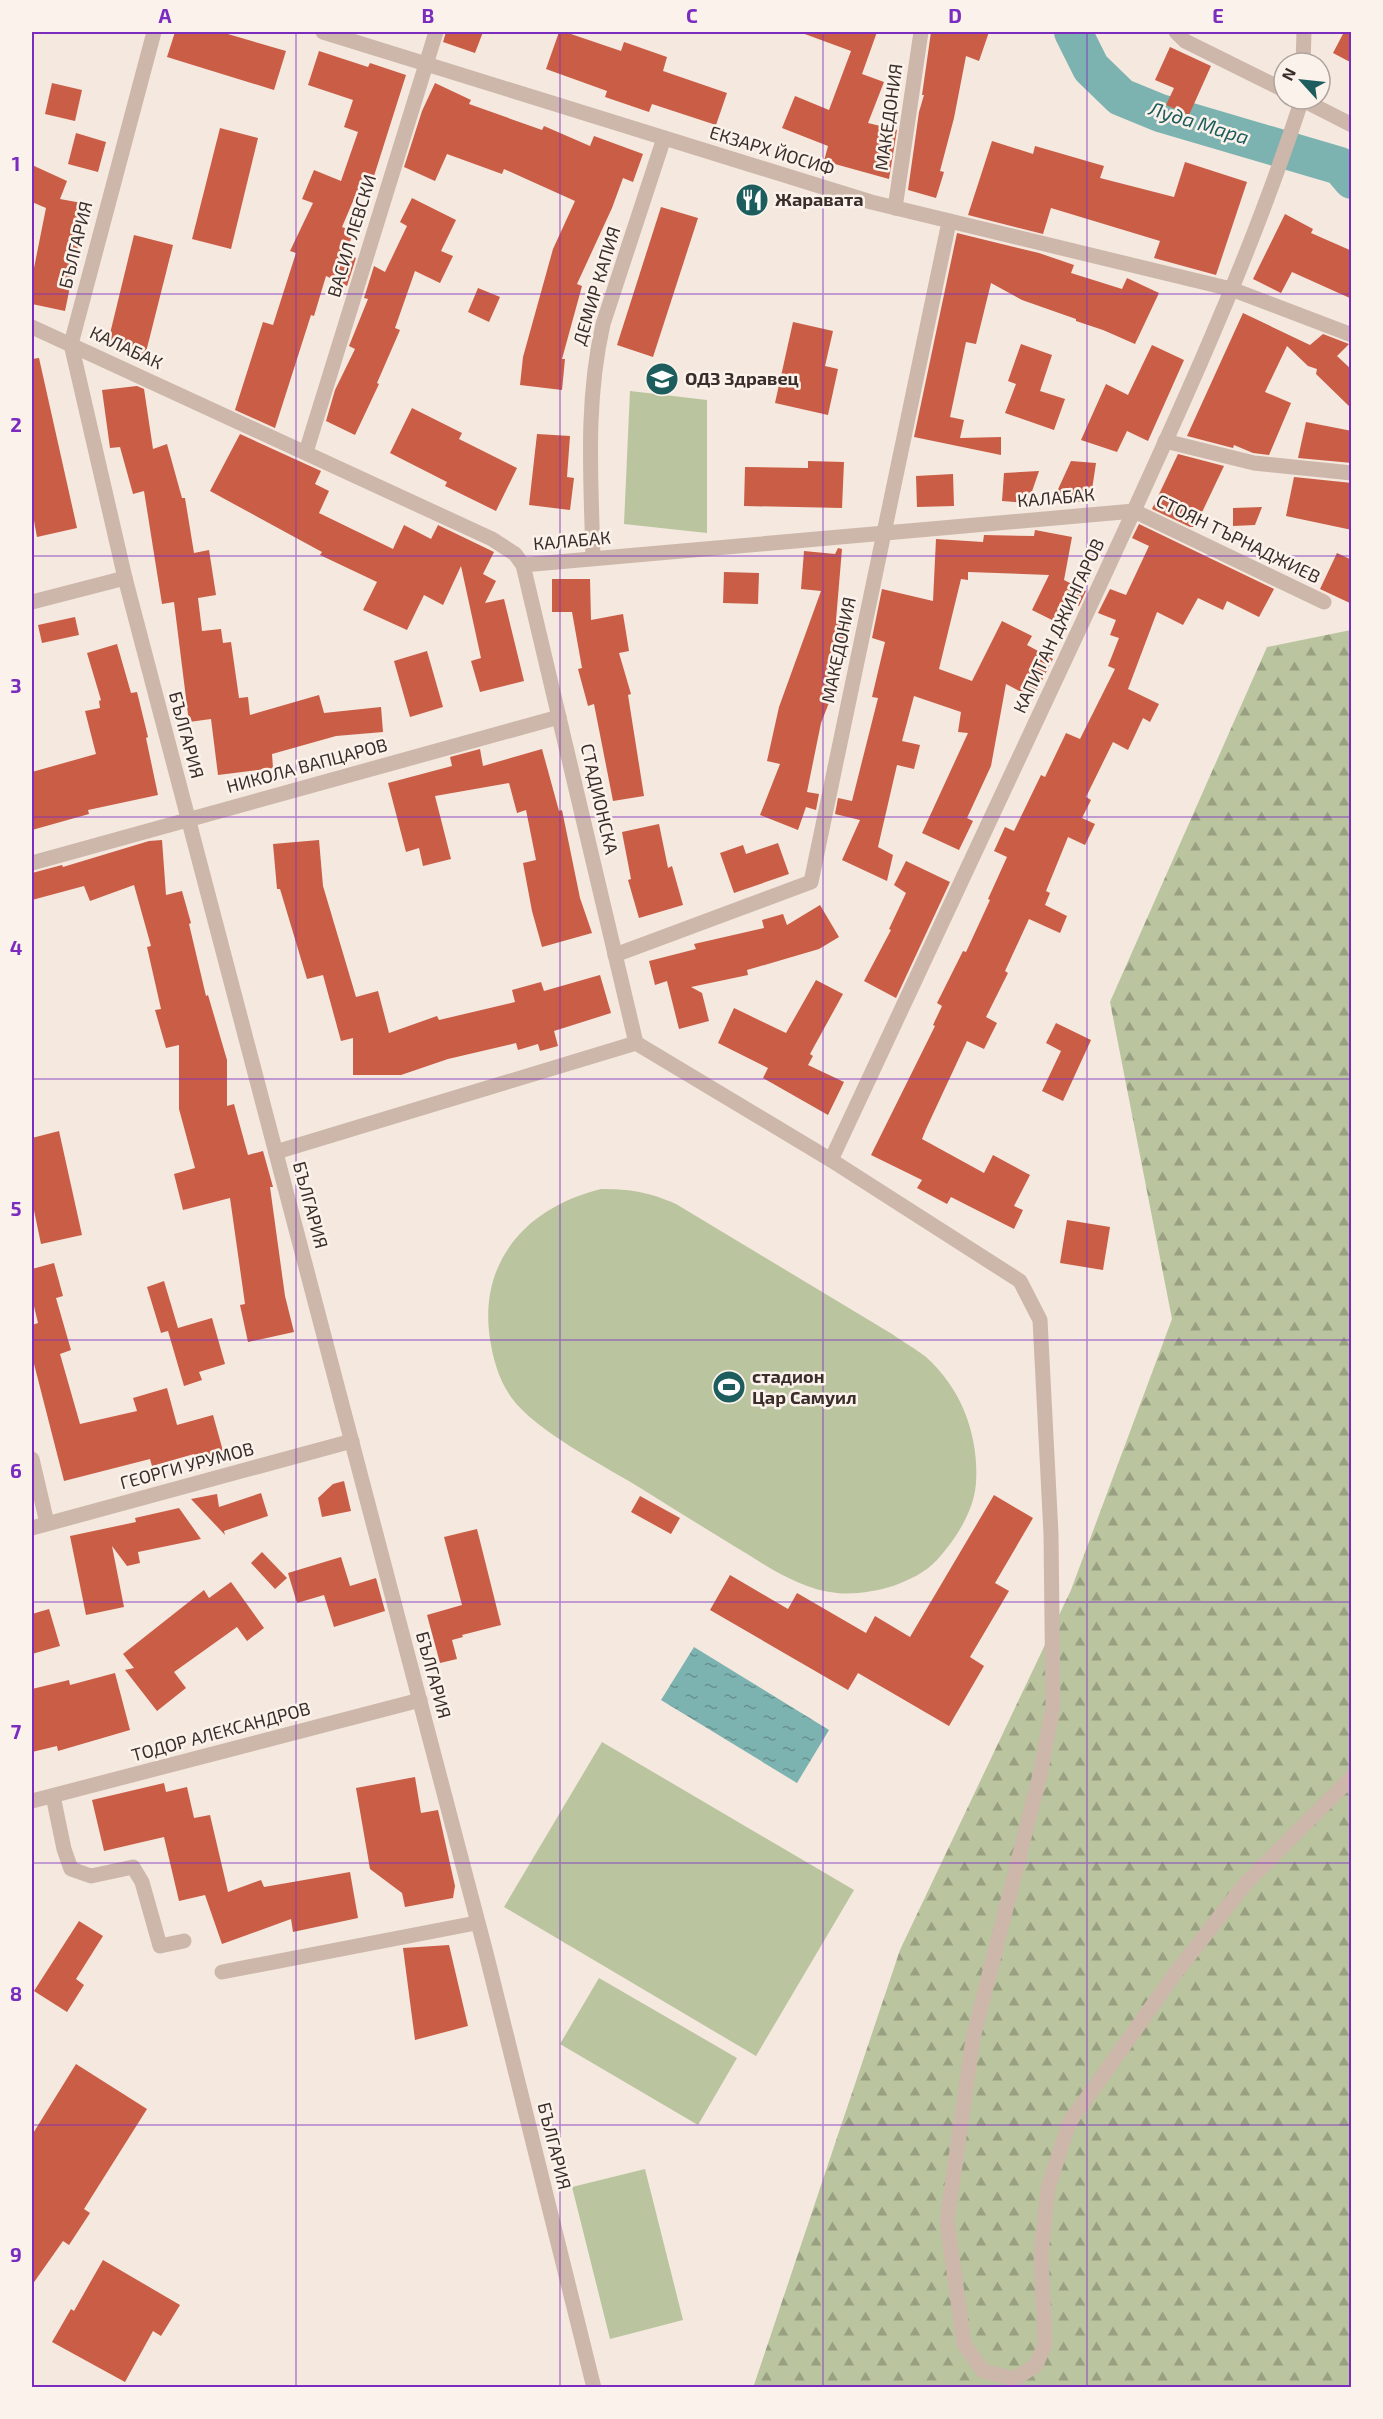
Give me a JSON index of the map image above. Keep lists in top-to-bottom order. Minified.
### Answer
{"streets":{"street":["МАКЕДОНИЯ","ЕКЗАРХ ЙОСИФ","ВАСИЛ ЛЕВСКИ","БЪЛГАРИЯ","ДЕМИР КАПИЯ","КАЛАБАК","СТОЯН ТЪРНАДЖИЕВ","КАПИТАН ДЖИНГАРОВ","НИКОЛА ВАПЦАРОВ","СТАДИОНСКА","ГЕОРГИ УРУМОВ","ТОДОР АЛЕКСАНДРОВ"]},"crossings":[["МАКЕДОНИЯ","ЕКЗАРХ ЙОСИФ"],["МАКЕДОНИЯ","КАЛАБАК"],["МАКЕДОНИЯ","СТАДИОНСКА"],["ЕКЗАРХ ЙОСИФ","ВАСИЛ ЛЕВСКИ"],["ЕКЗАРХ ЙОСИФ","ДЕМИР КАПИЯ"],["ЕКЗАРХ ЙОСИФ","КАПИТАН ДЖИНГАРОВ"],["ВАСИЛ ЛЕВСКИ","КАЛАБАК"],["БЪЛГАРИЯ","КАЛАБАК"],["БЪЛГАРИЯ","НИКОЛА ВАПЦАРОВ"],["БЪЛГАРИЯ","ГЕОРГИ УРУМОВ"],["БЪЛГАРИЯ","ТОДОР АЛЕКСАНДРОВ"],["ДЕМИР КАПИЯ","КАЛАБАК"],["КАЛАБАК","СТОЯН ТЪРНАДЖИЕВ"],["КАЛАБАК","КАПИТАН ДЖИНГАРОВ"],["КАЛАБАК","СТАДИОНСКА"],["СТОЯН ТЪРНАДЖИЕВ","КАПИТАН ДЖИНГАРОВ"],["НИКОЛА ВАПЦАРОВ","СТАДИОНСКА"]],"water":["Луда Мара"],"places":{"restaurant":["Жаравата"],"school or university":["ОДЗ Здравец"],"sports":["стадион Цар Самуил"]},"north":"top left","grid":{"columns":["A","B","C","D","E"],"rows":["1","2","3","4","5","6","7","8","9"]}}
